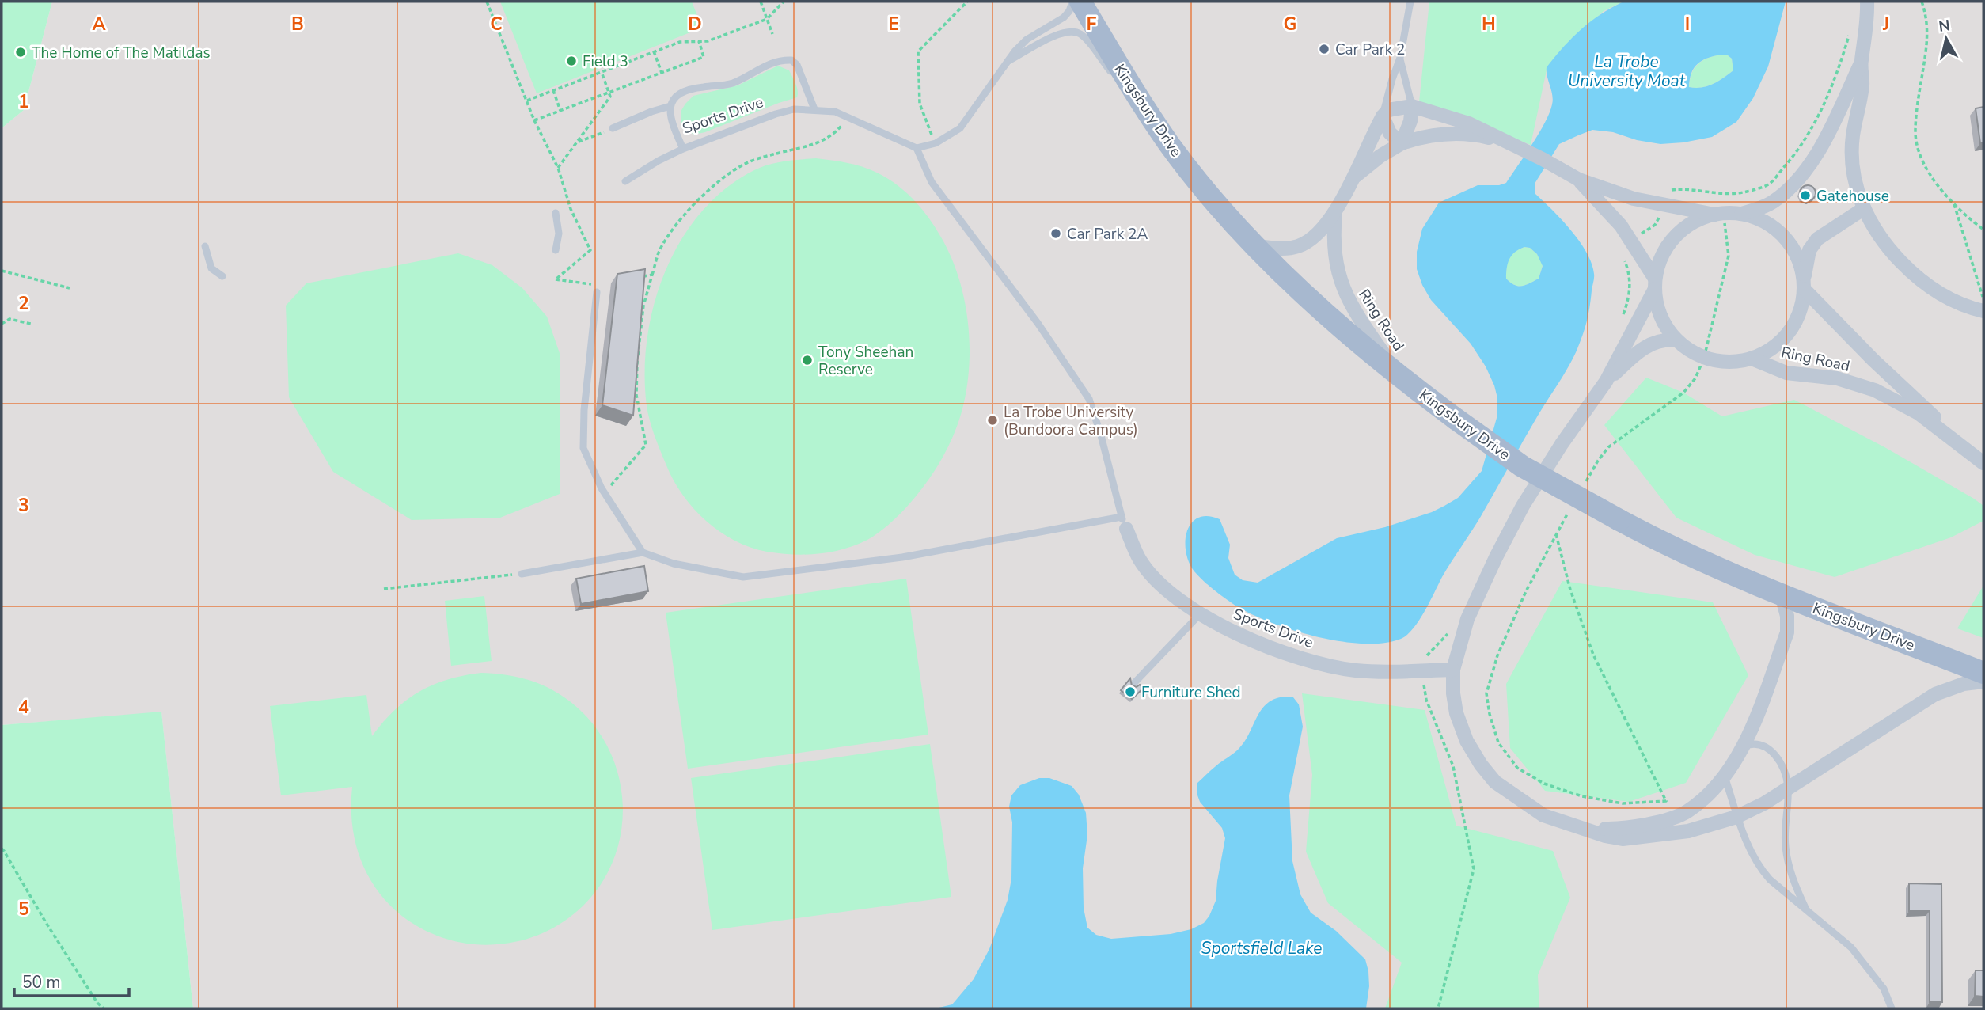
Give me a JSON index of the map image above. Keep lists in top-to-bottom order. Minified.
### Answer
{"streets":{"main road":["Kingsbury Drive"],"street":["Sports Drive","Ring Road"]},"crossings":[["Kingsbury Drive","Ring Road"]],"water":["La Trobe University Moat","Sportsfield Lake"],"places":["Car Park 2","The Home of The Matildas","Field 3","Gatehouse","Car Park 2A","Tony Sheehan Reserve","La Trobe University (Bundoora Campus)","Furniture Shed"],"scale_bar":"50 m","north":"top","grid":{"columns":["A","B","C","D","E","F","G","H","I","J"],"rows":["1","2","3","4","5"]}}
